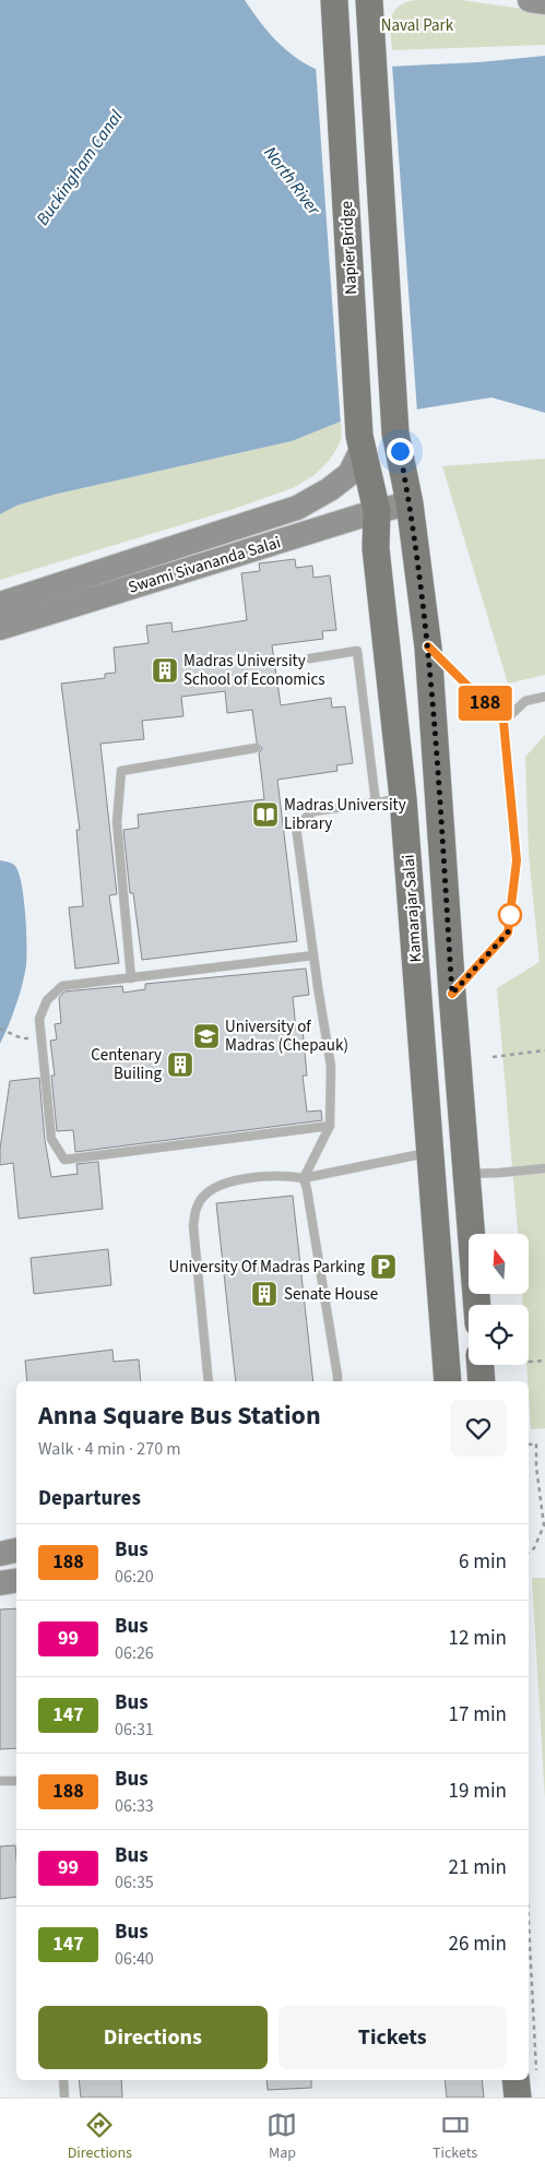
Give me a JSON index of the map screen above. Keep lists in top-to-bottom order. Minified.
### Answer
{"streets":{"main road":["Napier Bridge","Kamarajar Salai"],"street":["Swami Sivananda Salai"]},"crossings":[["Napier Bridge","Swami Sivananda Salai"],["Napier Bridge","Kamarajar Salai"],["Swami Sivananda Salai","Kamarajar Salai"]],"water":["Buckingham Canal","North River"],"parks":["Naval Park"],"places":{"building":["Madras University School of Economics","Centenary Builing","Senate House"],"library":["Madras University Library"],"school or university":["University of Madras (Chepauk)"],"parking":["University Of Madras Parking"]},"lines":["bus line 188"],"north":"top","page":{"on_map":"188","heading":[["Anna Square Bus Station","Walk · 4 min · 270 m"],"Departures"],"list":[{"mark":"188","name":"Bus","note":"06:20","value":"6 min"},{"mark":"99","name":"Bus","note":"06:26","value":"12 min"},{"mark":"147","name":"Bus","note":"06:31","value":"17 min"},{"mark":"188","name":"Bus","note":"06:33","value":"19 min"},{"mark":"99","name":"Bus","note":"06:35","value":"21 min"},{"mark":"147","name":"Bus","note":"06:40","value":"26 min"}],"buttons":["Directions","Tickets"],"tabs":["Directions","Map","Tickets"]}}
